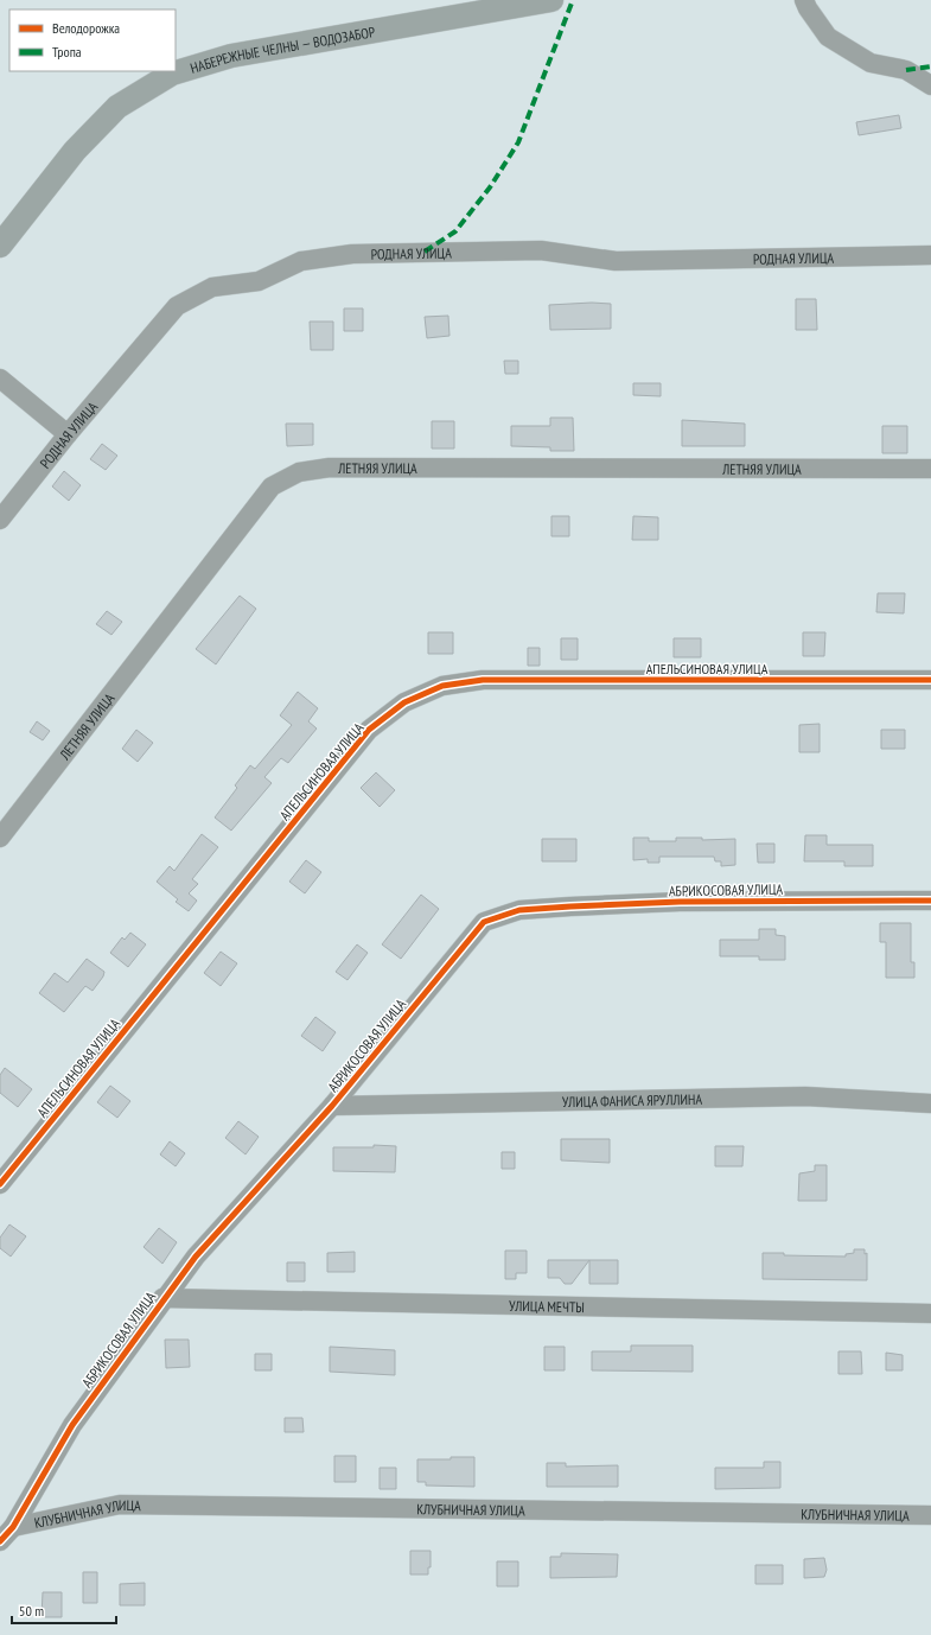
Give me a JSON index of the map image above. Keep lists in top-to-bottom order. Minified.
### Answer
{"streets":{"main road":["НАБЕРЕЖНЫЕ ЧЕЛНЫ — ВОДОЗАБОР"],"street":["РОДНАЯ УЛИЦА","ЛЕТНЯЯ УЛИЦА","АПЕЛЬСИНОВАЯ УЛИЦА","АБРИКОСОВАЯ УЛИЦА","УЛИЦА ФАНИСА ЯРУЛЛИНА","УЛИЦА МЕЧТЫ","КЛУБНИЧНАЯ УЛИЦА"]},"crossings":[["АБРИКОСОВАЯ УЛИЦА","УЛИЦА ФАНИСА ЯРУЛЛИНА"],["АБРИКОСОВАЯ УЛИЦА","УЛИЦА МЕЧТЫ"],["АБРИКОСОВАЯ УЛИЦА","КЛУБНИЧНАЯ УЛИЦА"]],"legend":["Велодорожка","Тропа"],"scale_bar":"50 m"}
